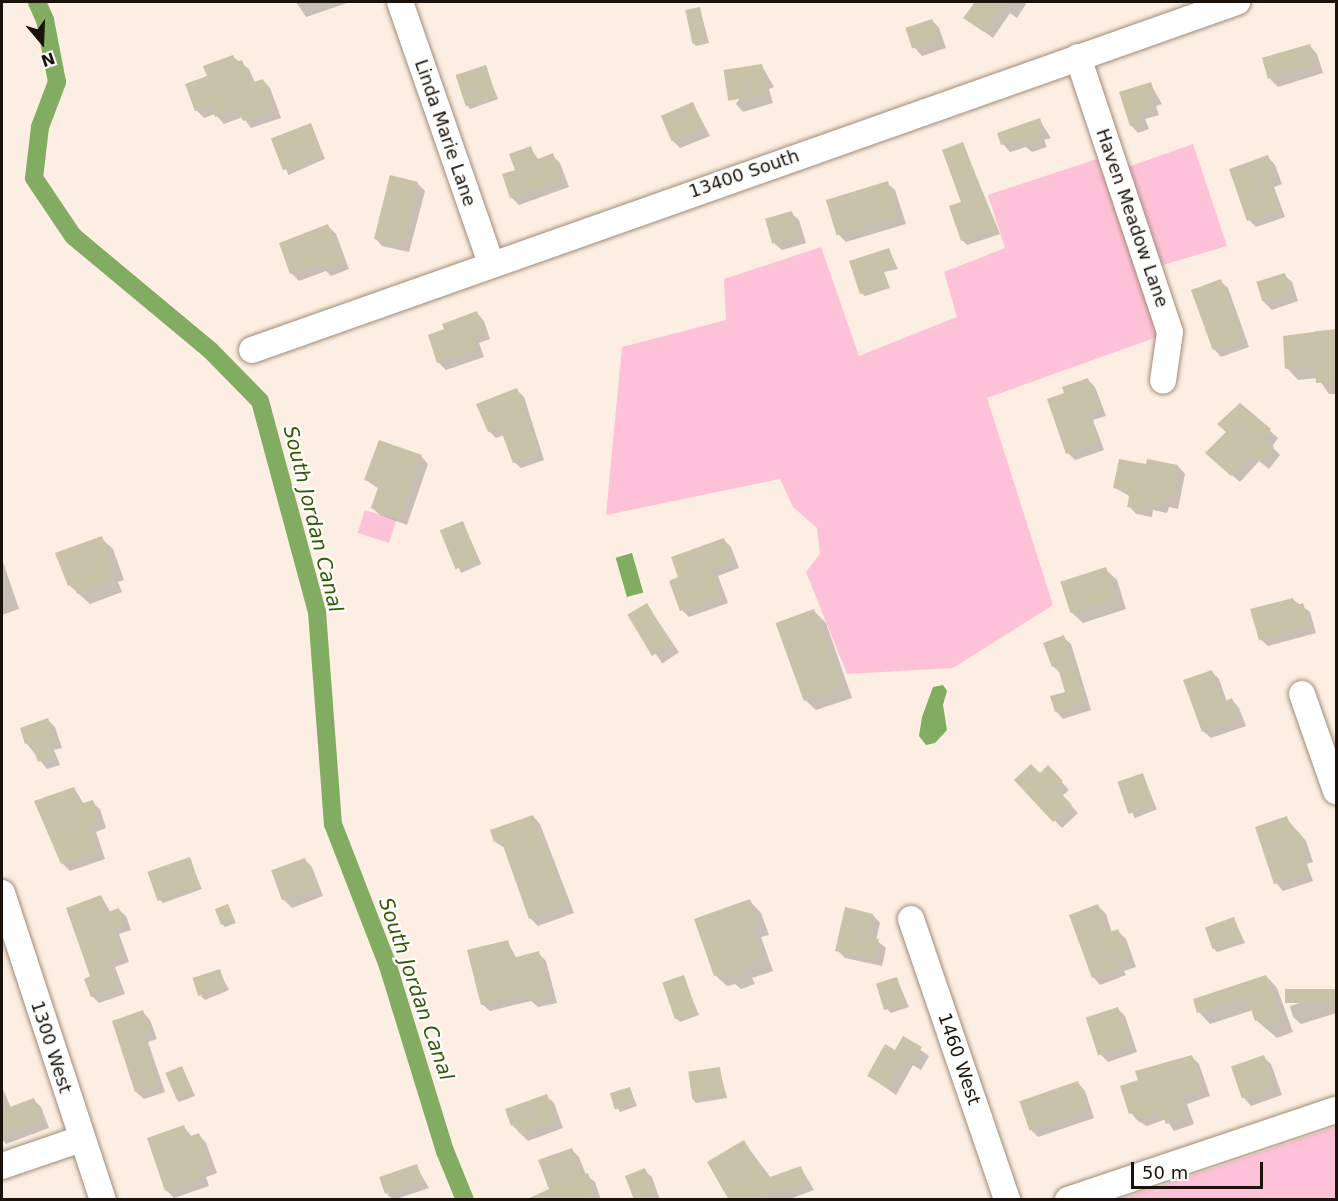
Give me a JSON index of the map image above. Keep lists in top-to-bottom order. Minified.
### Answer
{"streets":{"street":["Linda Marie Lane","13400 South","Haven Meadow Lane","1300 West","1460 West"]},"crossings":[["Linda Marie Lane","13400 South"],["13400 South","Haven Meadow Lane"]],"water":["South Jordan Canal"],"scale_bar":"50 m","north":"bottom"}
